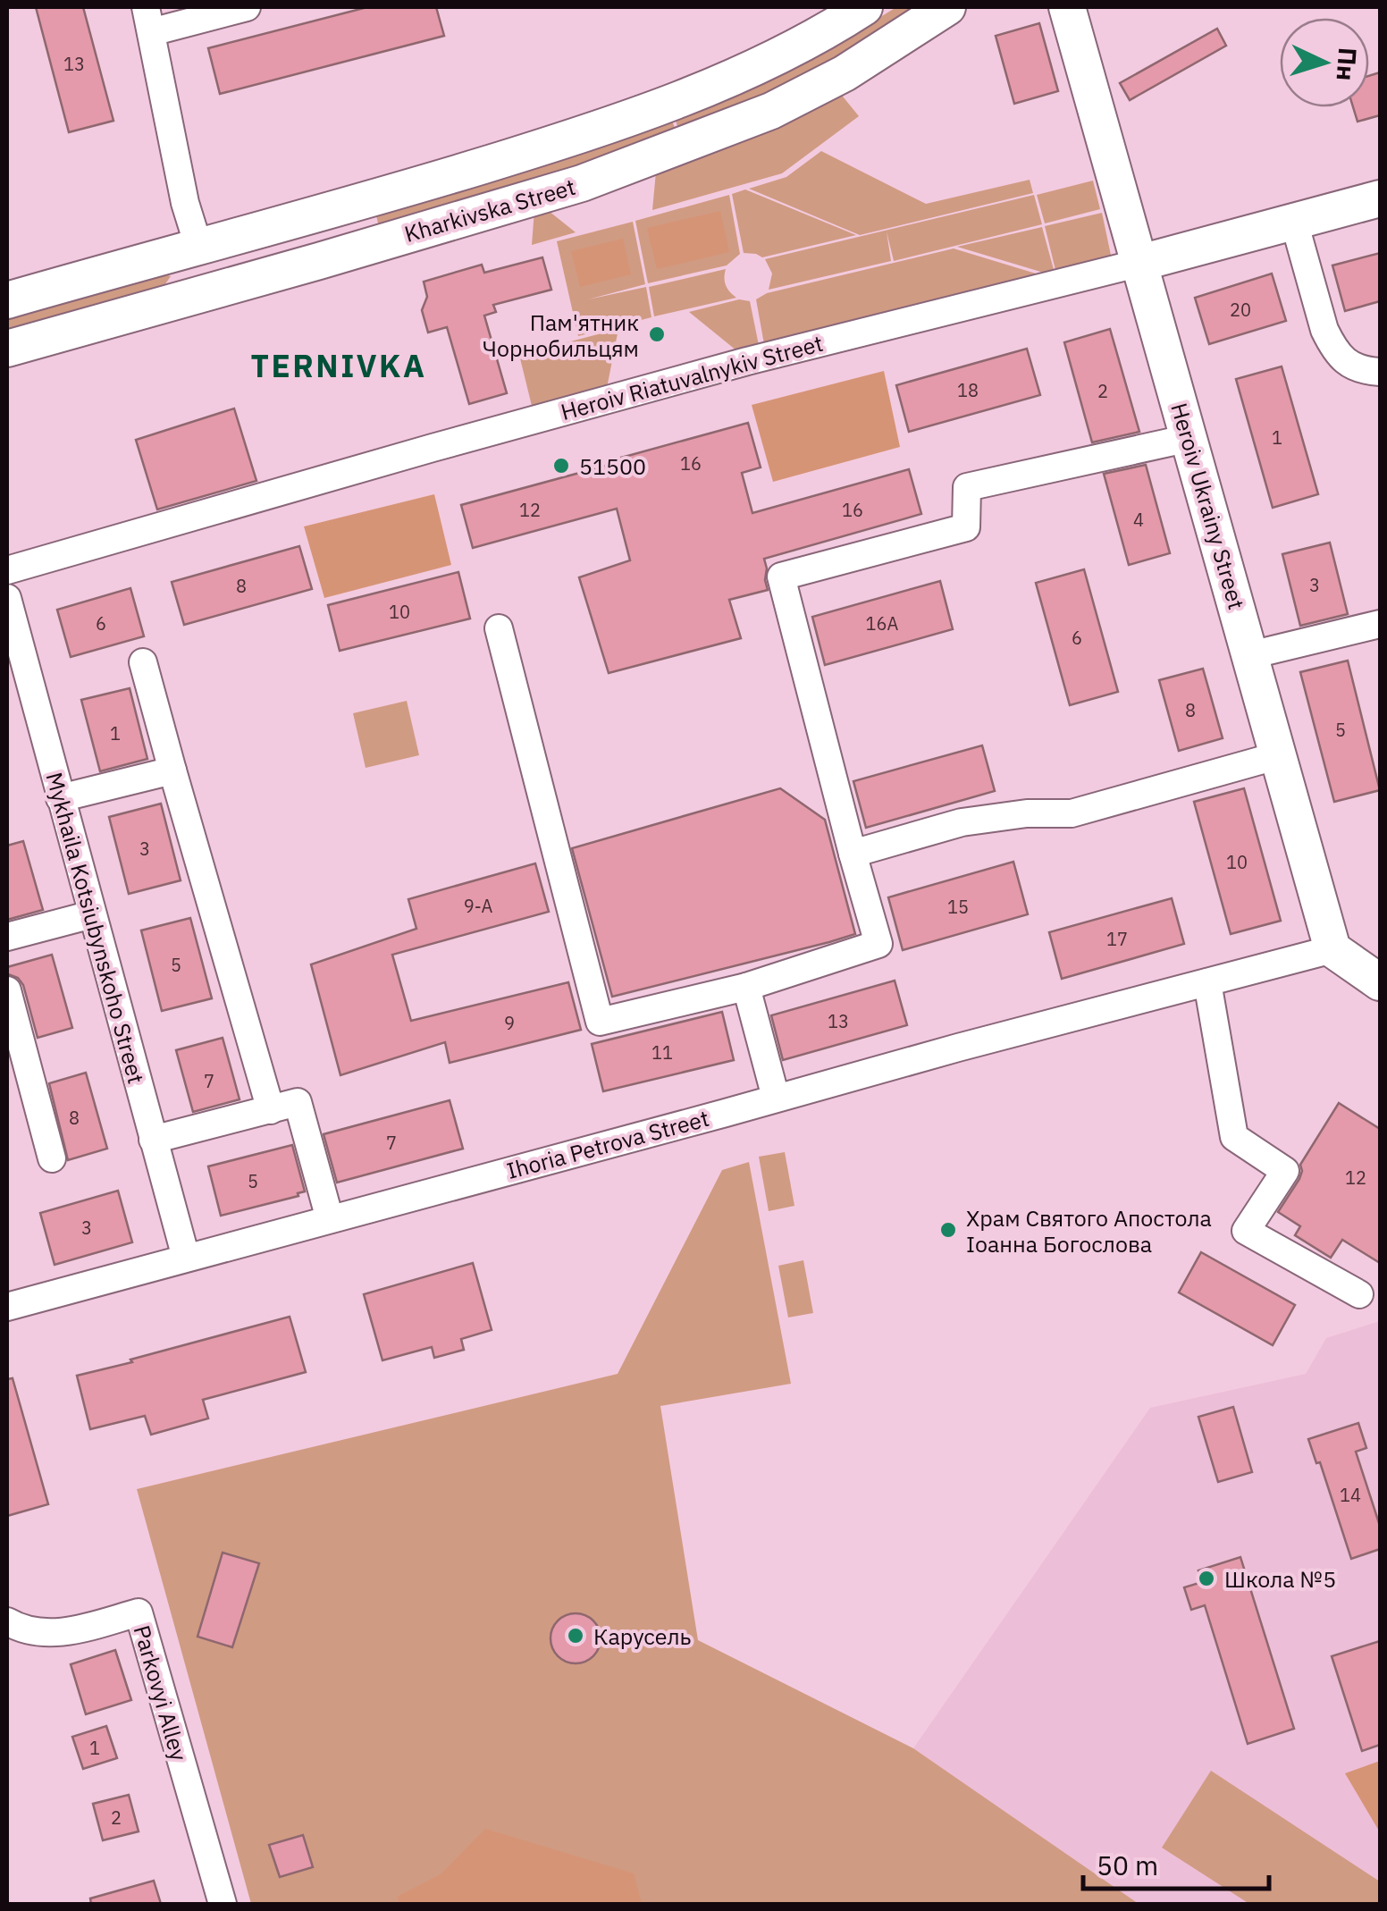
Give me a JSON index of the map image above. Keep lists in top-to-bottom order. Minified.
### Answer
{"streets":{"street":["Kharkivska Street","Heroiv Riatuvalnykiv Street","Heroiv Ukrainy Street","Mykhaila Kotsiubynskoho Street","Ihoria Petrova Street","Parkovyi Alley"]},"crossings":[["Heroiv Riatuvalnykiv Street","Heroiv Ukrainy Street"],["Heroiv Ukrainy Street","Ihoria Petrova Street"],["Mykhaila Kotsiubynskoho Street","Ihoria Petrova Street"]],"districts":["TERNIVKA"],"places":["Пам'ятник Чорнобильцям","51500","Храм Святого Апостола Іоанна Богослова","Школа №5","Карусель"],"house_numbers":["13","20","18","2","1","16","12","16","4","3","8","10","6","16А","6","8","5","1","3","10","9-А","15","17","5","13","9","11","7","8","7","12","5","3","14","1","2"],"scale_bar":"50 m","north":"right"}
